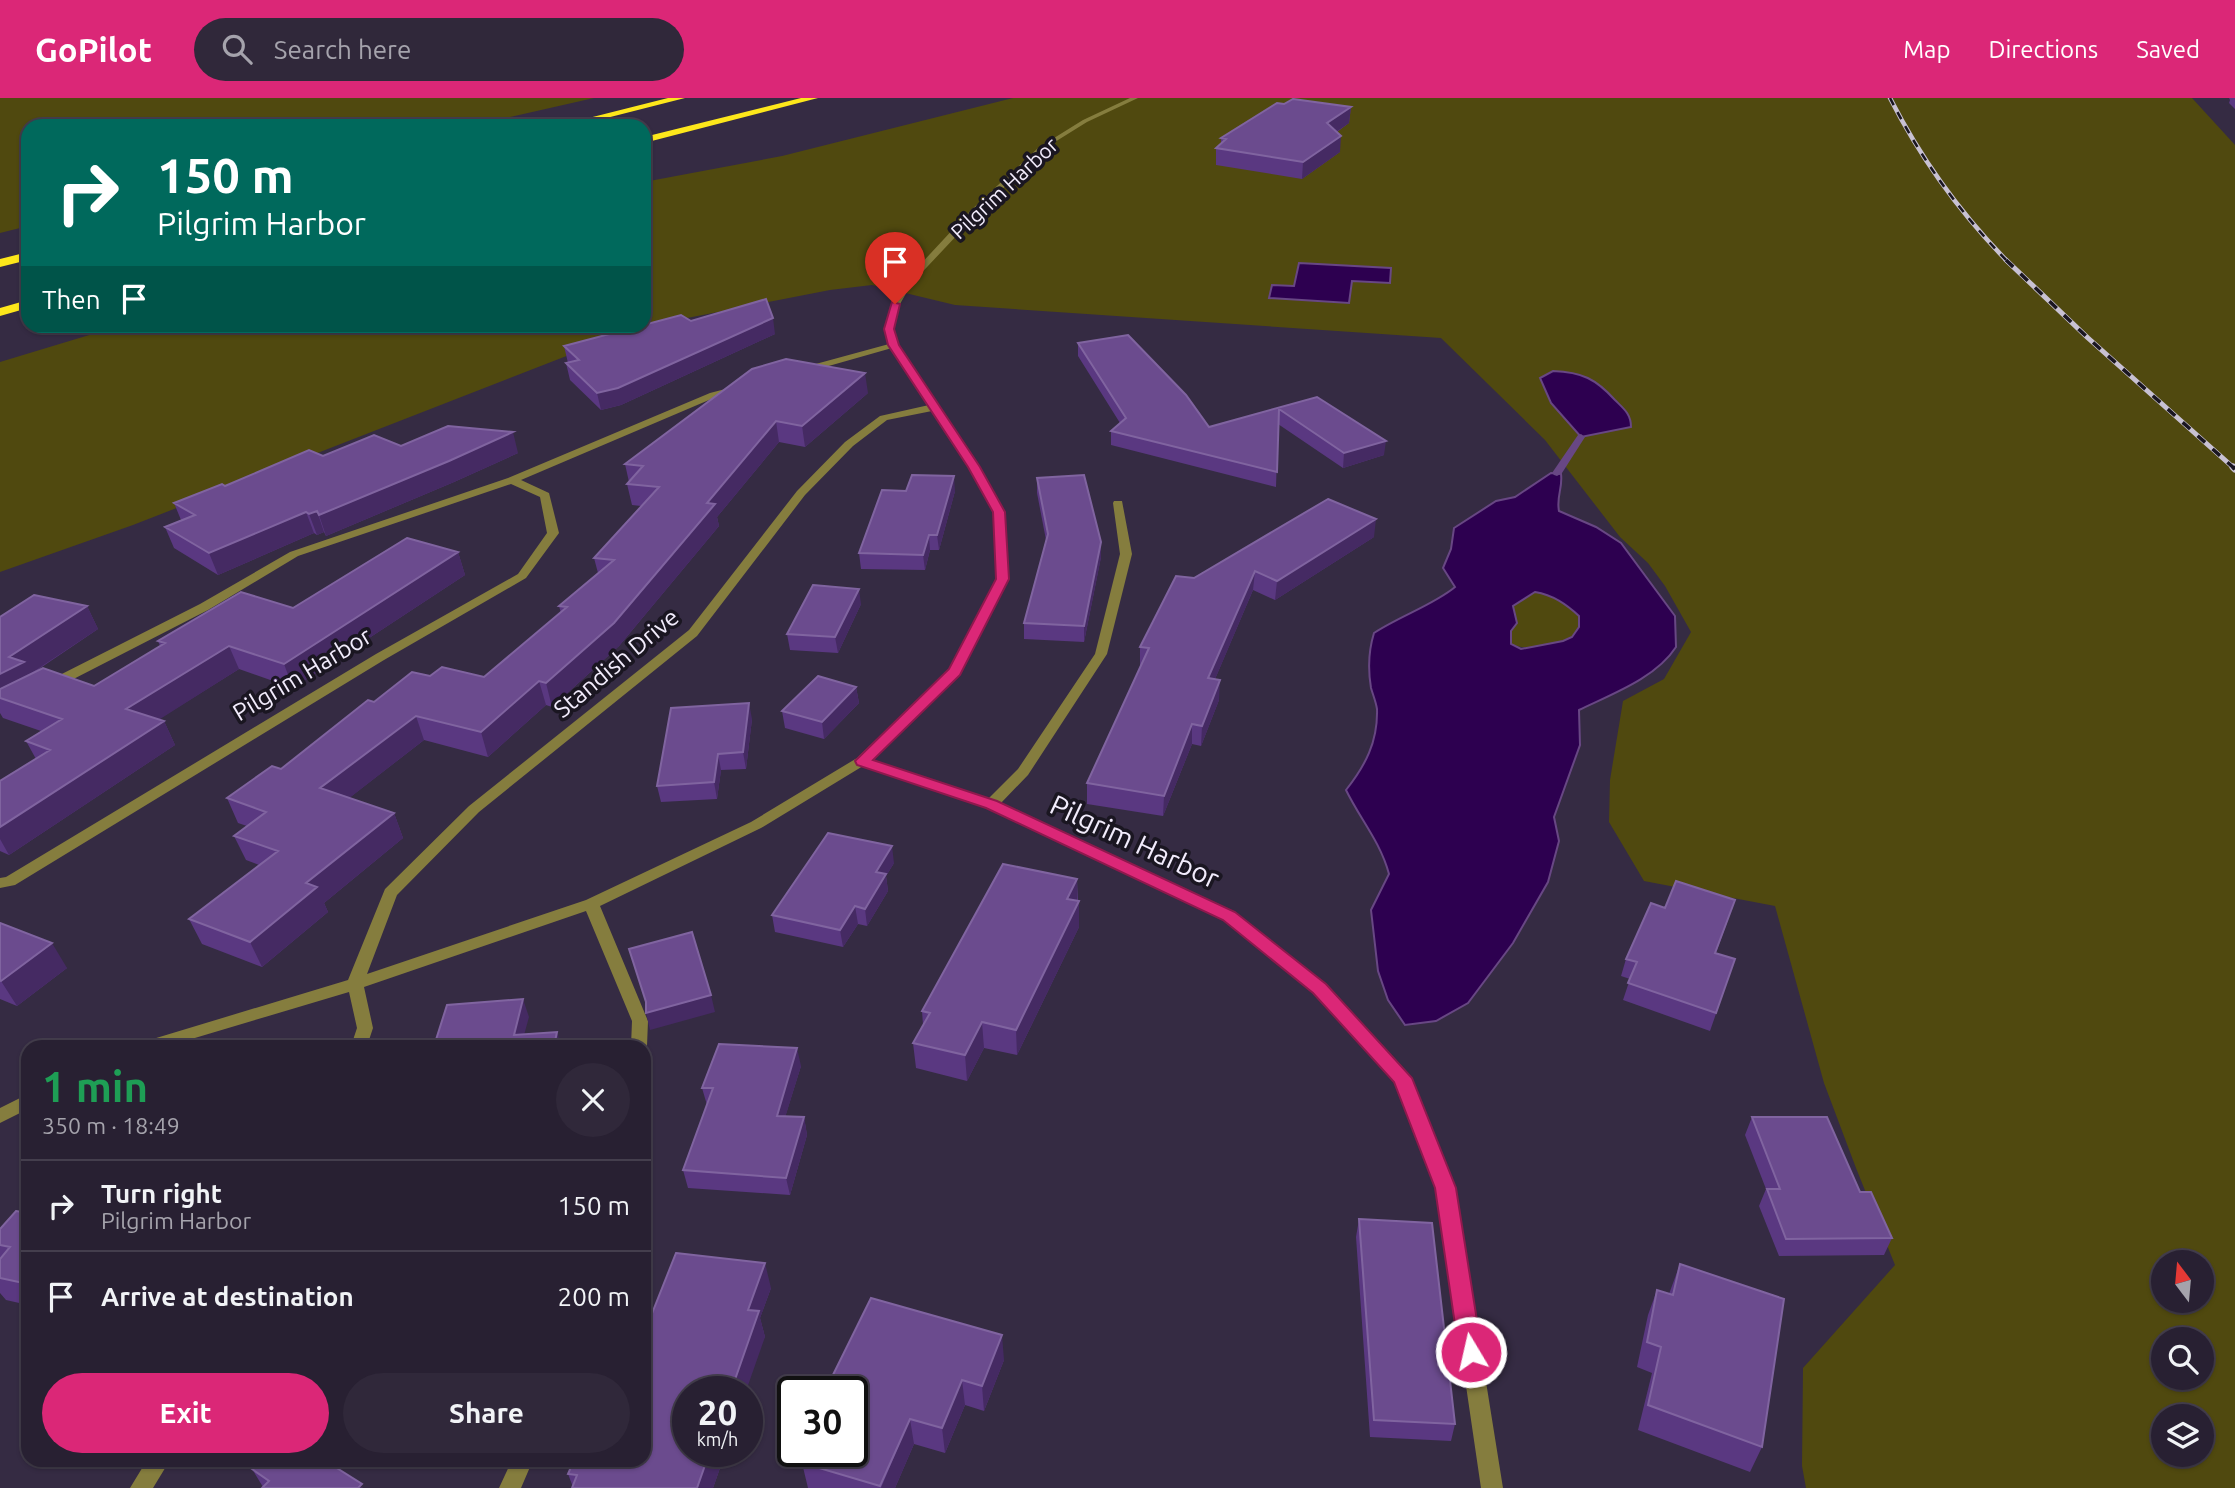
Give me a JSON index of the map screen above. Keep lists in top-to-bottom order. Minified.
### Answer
{"streets":{"street":["Pilgrim Harbor","Standish Drive"]},"north":"top","page":{"header":"GoPilot","search":"Search here","nav":["Map","Directions","Saved"],"turn":["150 m","Pilgrim Harbor"],"then":"Then","heading":["1 min","350 m · 18:49"],"list":[{"name":"Turn right","note":"Pilgrim Harbor","value":"150 m"},{"name":"Arrive at destination","value":"200 m"}],"buttons":["Exit","Share"],"speed":"20 km/h","limit":"30"}}
